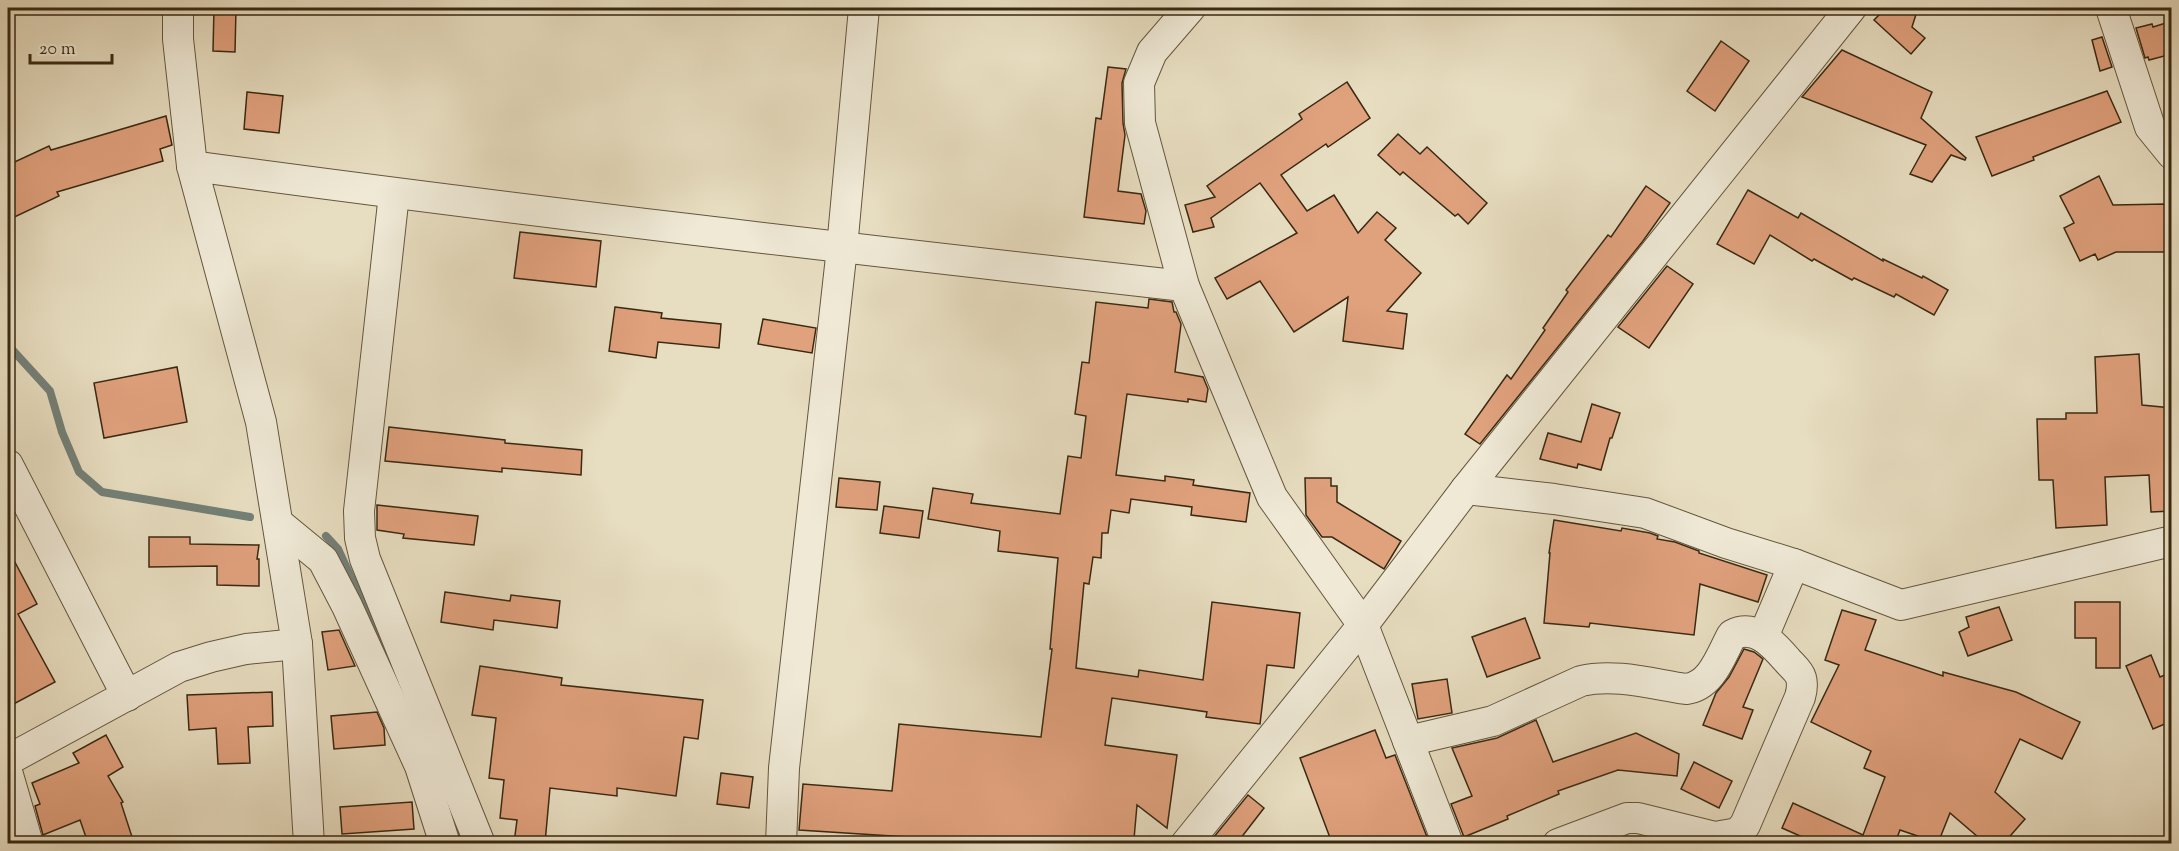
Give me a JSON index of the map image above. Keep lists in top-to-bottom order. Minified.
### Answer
{"scale_bar":"20 m"}
